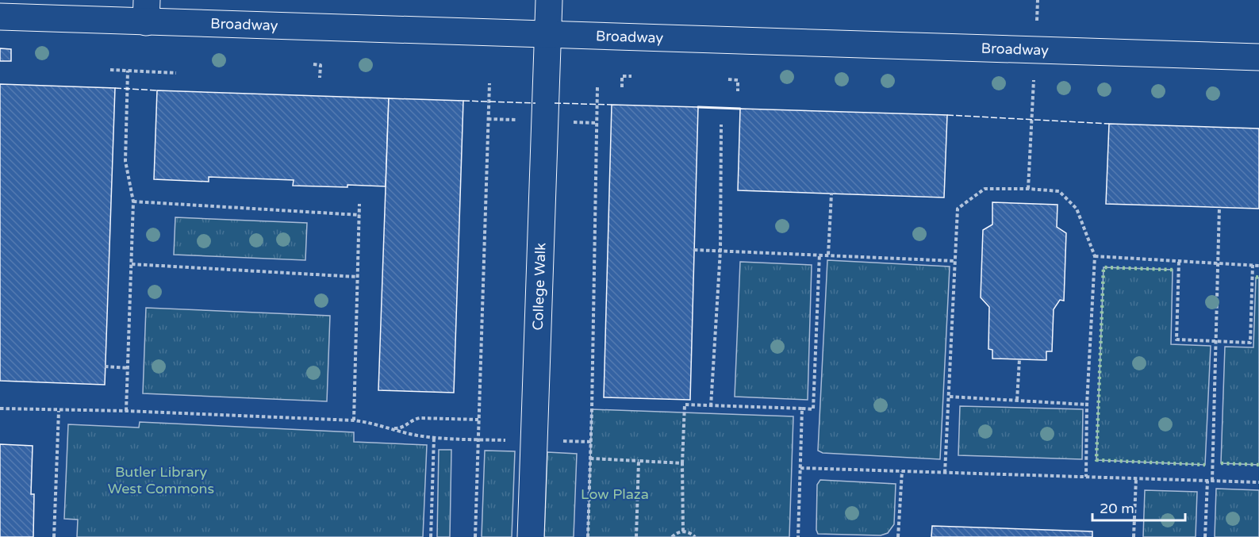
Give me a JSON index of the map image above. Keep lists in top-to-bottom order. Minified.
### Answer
{"streets":{"main road":["Broadway","College Walk"]},"crossings":[["Broadway","College Walk"]],"parks":["Butler Library West Commons","Low Plaza"],"scale_bar":"20 m"}
